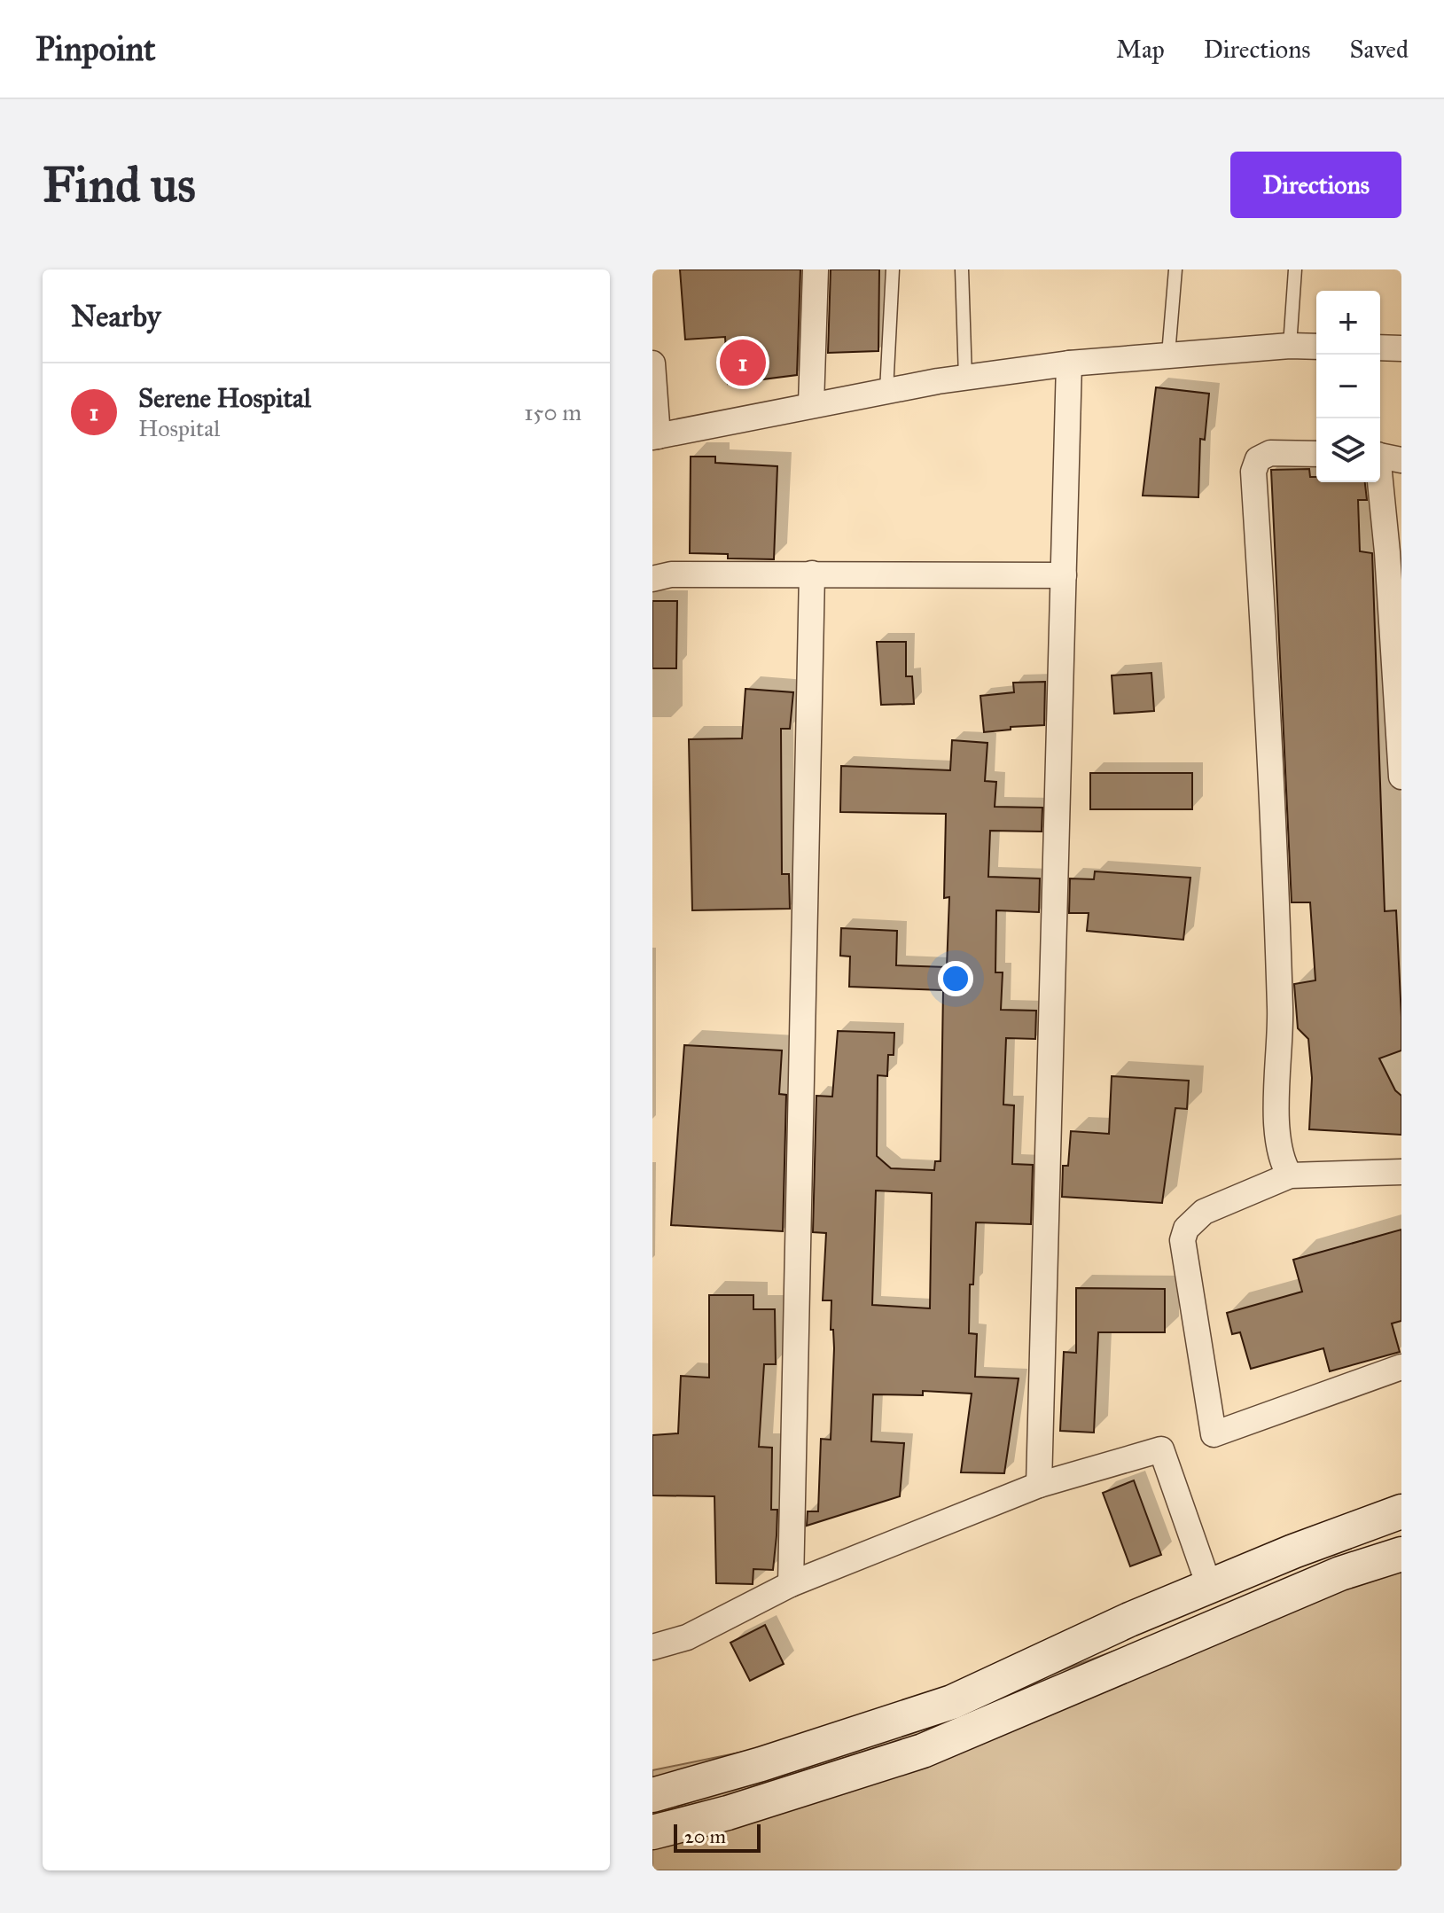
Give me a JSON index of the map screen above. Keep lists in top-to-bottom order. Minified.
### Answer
{"scale_bar":"20 m","page":{"header":"Pinpoint","nav":["Map","Directions","Saved"],"buttons":"Directions","title":"Find us","heading":"Nearby","map_buttons":["+","−"],"pins":"1","list":[{"mark":"1","name":"Serene Hospital","note":"Hospital","value":"150 m"}],"scale":"20 m"}}
